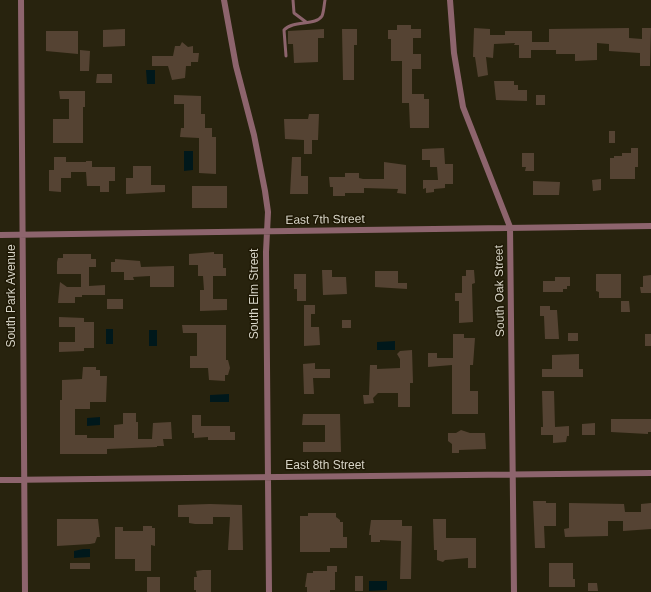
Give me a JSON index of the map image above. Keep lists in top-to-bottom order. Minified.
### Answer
{"streets":{"street":["East 7th Street","South Oak Street","South Elm Street","South Park Avenue","East 8th Street"]},"crossings":[["East 7th Street","South Oak Street"],["East 7th Street","South Elm Street"],["East 7th Street","South Park Avenue"],["South Oak Street","East 8th Street"],["South Elm Street","East 8th Street"],["South Park Avenue","East 8th Street"]]}
